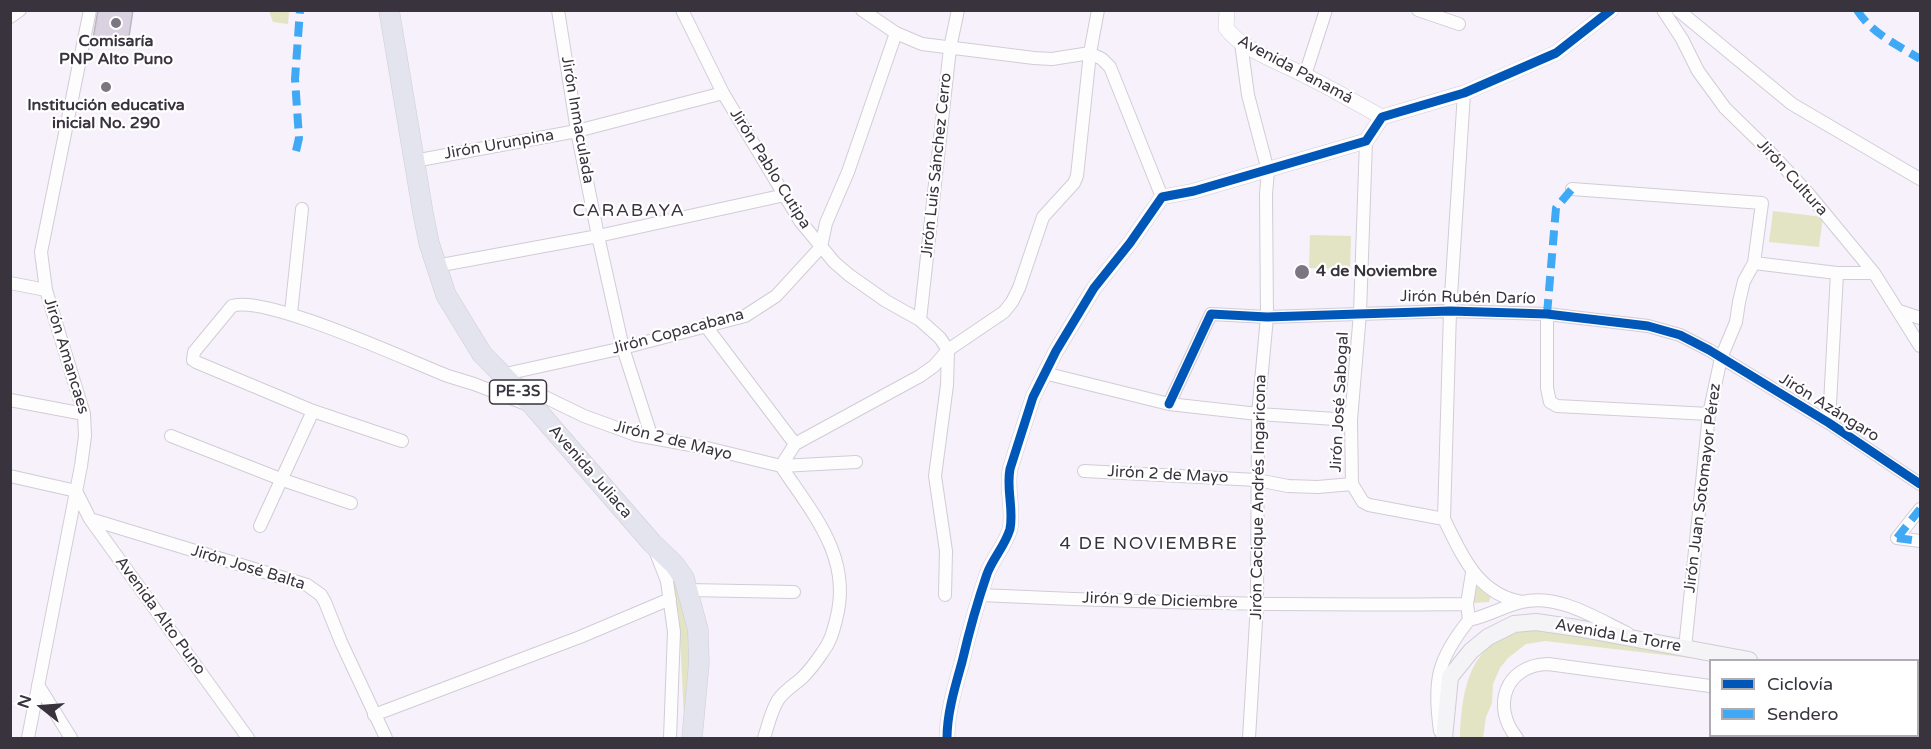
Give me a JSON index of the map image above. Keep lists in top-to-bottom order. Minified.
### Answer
{"streets":{"highway":["PE-3S","Avenida Juliaca"],"main road":["Avenida La Torre"],"street":["Avenida Panamá","Jirón Inmaculada","Jirón Urunpina","Jirón Luis Sánchez Cerro","Jirón Pablo Cutipa","Jirón Cultura","Jirón Rubén Darío","Jirón Copacabana","Jirón Amancaes","Jirón José Sabogal","Jirón Azángaro","Jirón 2 de Mayo","Jirón Juan Sotomayor Pérez","Jirón Cacique Andrés Ingaricona","Jirón José Balta","Jirón 9 de Diciembre","Avenida Alto Puno"]},"crossings":[["Avenida Panamá","Jirón Cacique Andrés Ingaricona"],["Jirón Inmaculada","Jirón Urunpina"],["Jirón Inmaculada","Jirón Copacabana"],["Jirón Inmaculada","Jirón 2 de Mayo"],["Jirón Urunpina","Jirón Pablo Cutipa"],["Jirón Urunpina","Avenida Juliaca"],["Jirón Luis Sánchez Cerro","Jirón Pablo Cutipa"],["Jirón Pablo Cutipa","Jirón Copacabana"],["Jirón Rubén Darío","Jirón José Sabogal"],["Jirón Rubén Darío","Jirón Azángaro"],["Jirón Rubén Darío","Jirón Juan Sotomayor Pérez"],["Jirón Rubén Darío","Jirón Cacique Andrés Ingaricona"],["Jirón Copacabana","Jirón 2 de Mayo"],["Jirón Copacabana","Avenida Juliaca"],["Jirón Amancaes","Avenida Alto Puno"],["Jirón José Sabogal","Jirón 2 de Mayo"],["Jirón Azángaro","Jirón Juan Sotomayor Pérez"],["Jirón 2 de Mayo","Avenida Juliaca"],["Jirón 2 de Mayo","Jirón Cacique Andrés Ingaricona"],["Jirón Juan Sotomayor Pérez","Avenida La Torre"],["Jirón Cacique Andrés Ingaricona","Jirón 9 de Diciembre"],["Jirón José Balta","Avenida Alto Puno"]],"districts":["CARABAYA","4 DE NOVIEMBRE"],"places":["Comisaría PNP Alto Puno","Institución educativa inicial No. 290","4 de Noviembre"],"legend":["Ciclovía","Sendero"],"north":"left"}
